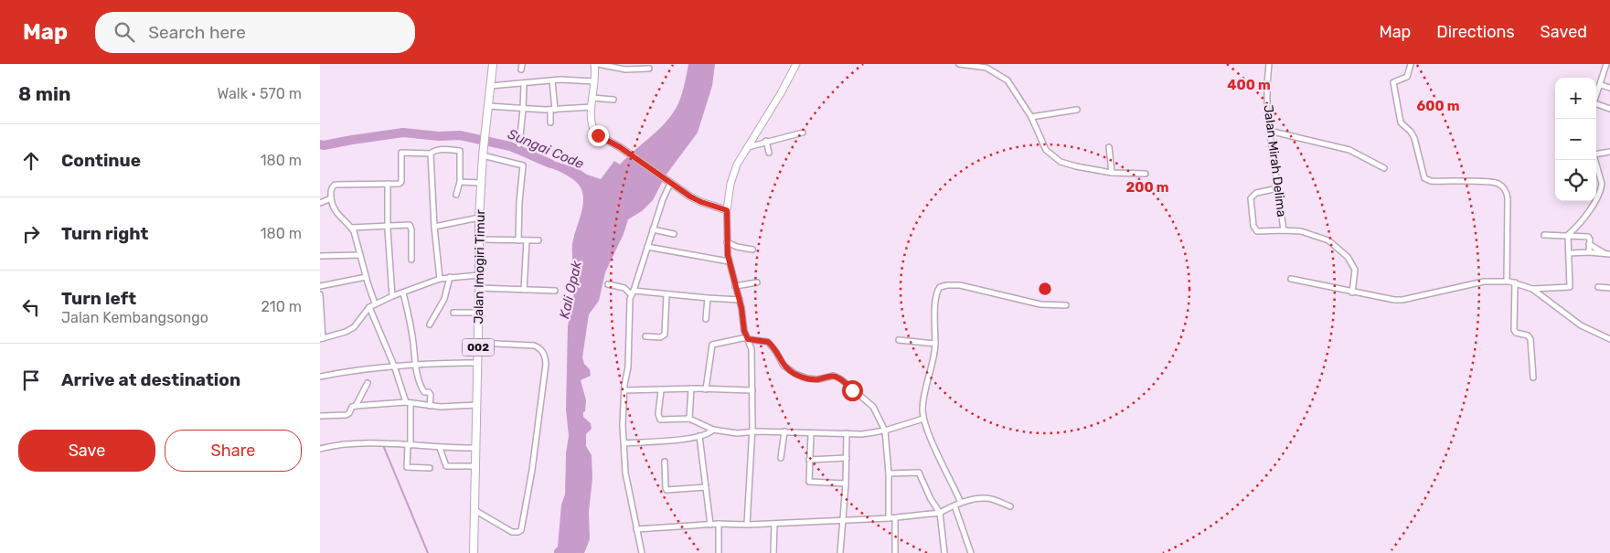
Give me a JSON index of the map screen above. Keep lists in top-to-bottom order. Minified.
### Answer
{"streets":{"main road":["Jalan Imogiri Timur","002"],"street":["Jalan Mirah Delima"]},"water":["Sungai Code","Kali Opak"],"page":{"header":"Map","search":"Search here","nav":["Map","Directions","Saved"],"heading":["8 min","Walk · 570 m"],"map_buttons":["+","−"],"list":[["Continue","180 m"],["Turn right","180 m"],["Turn left","Jalan Kembangsongo","210 m"],"Arrive at destination"],"buttons":["Save","Share"]},"rings":["400 m","600 m","200 m"]}
